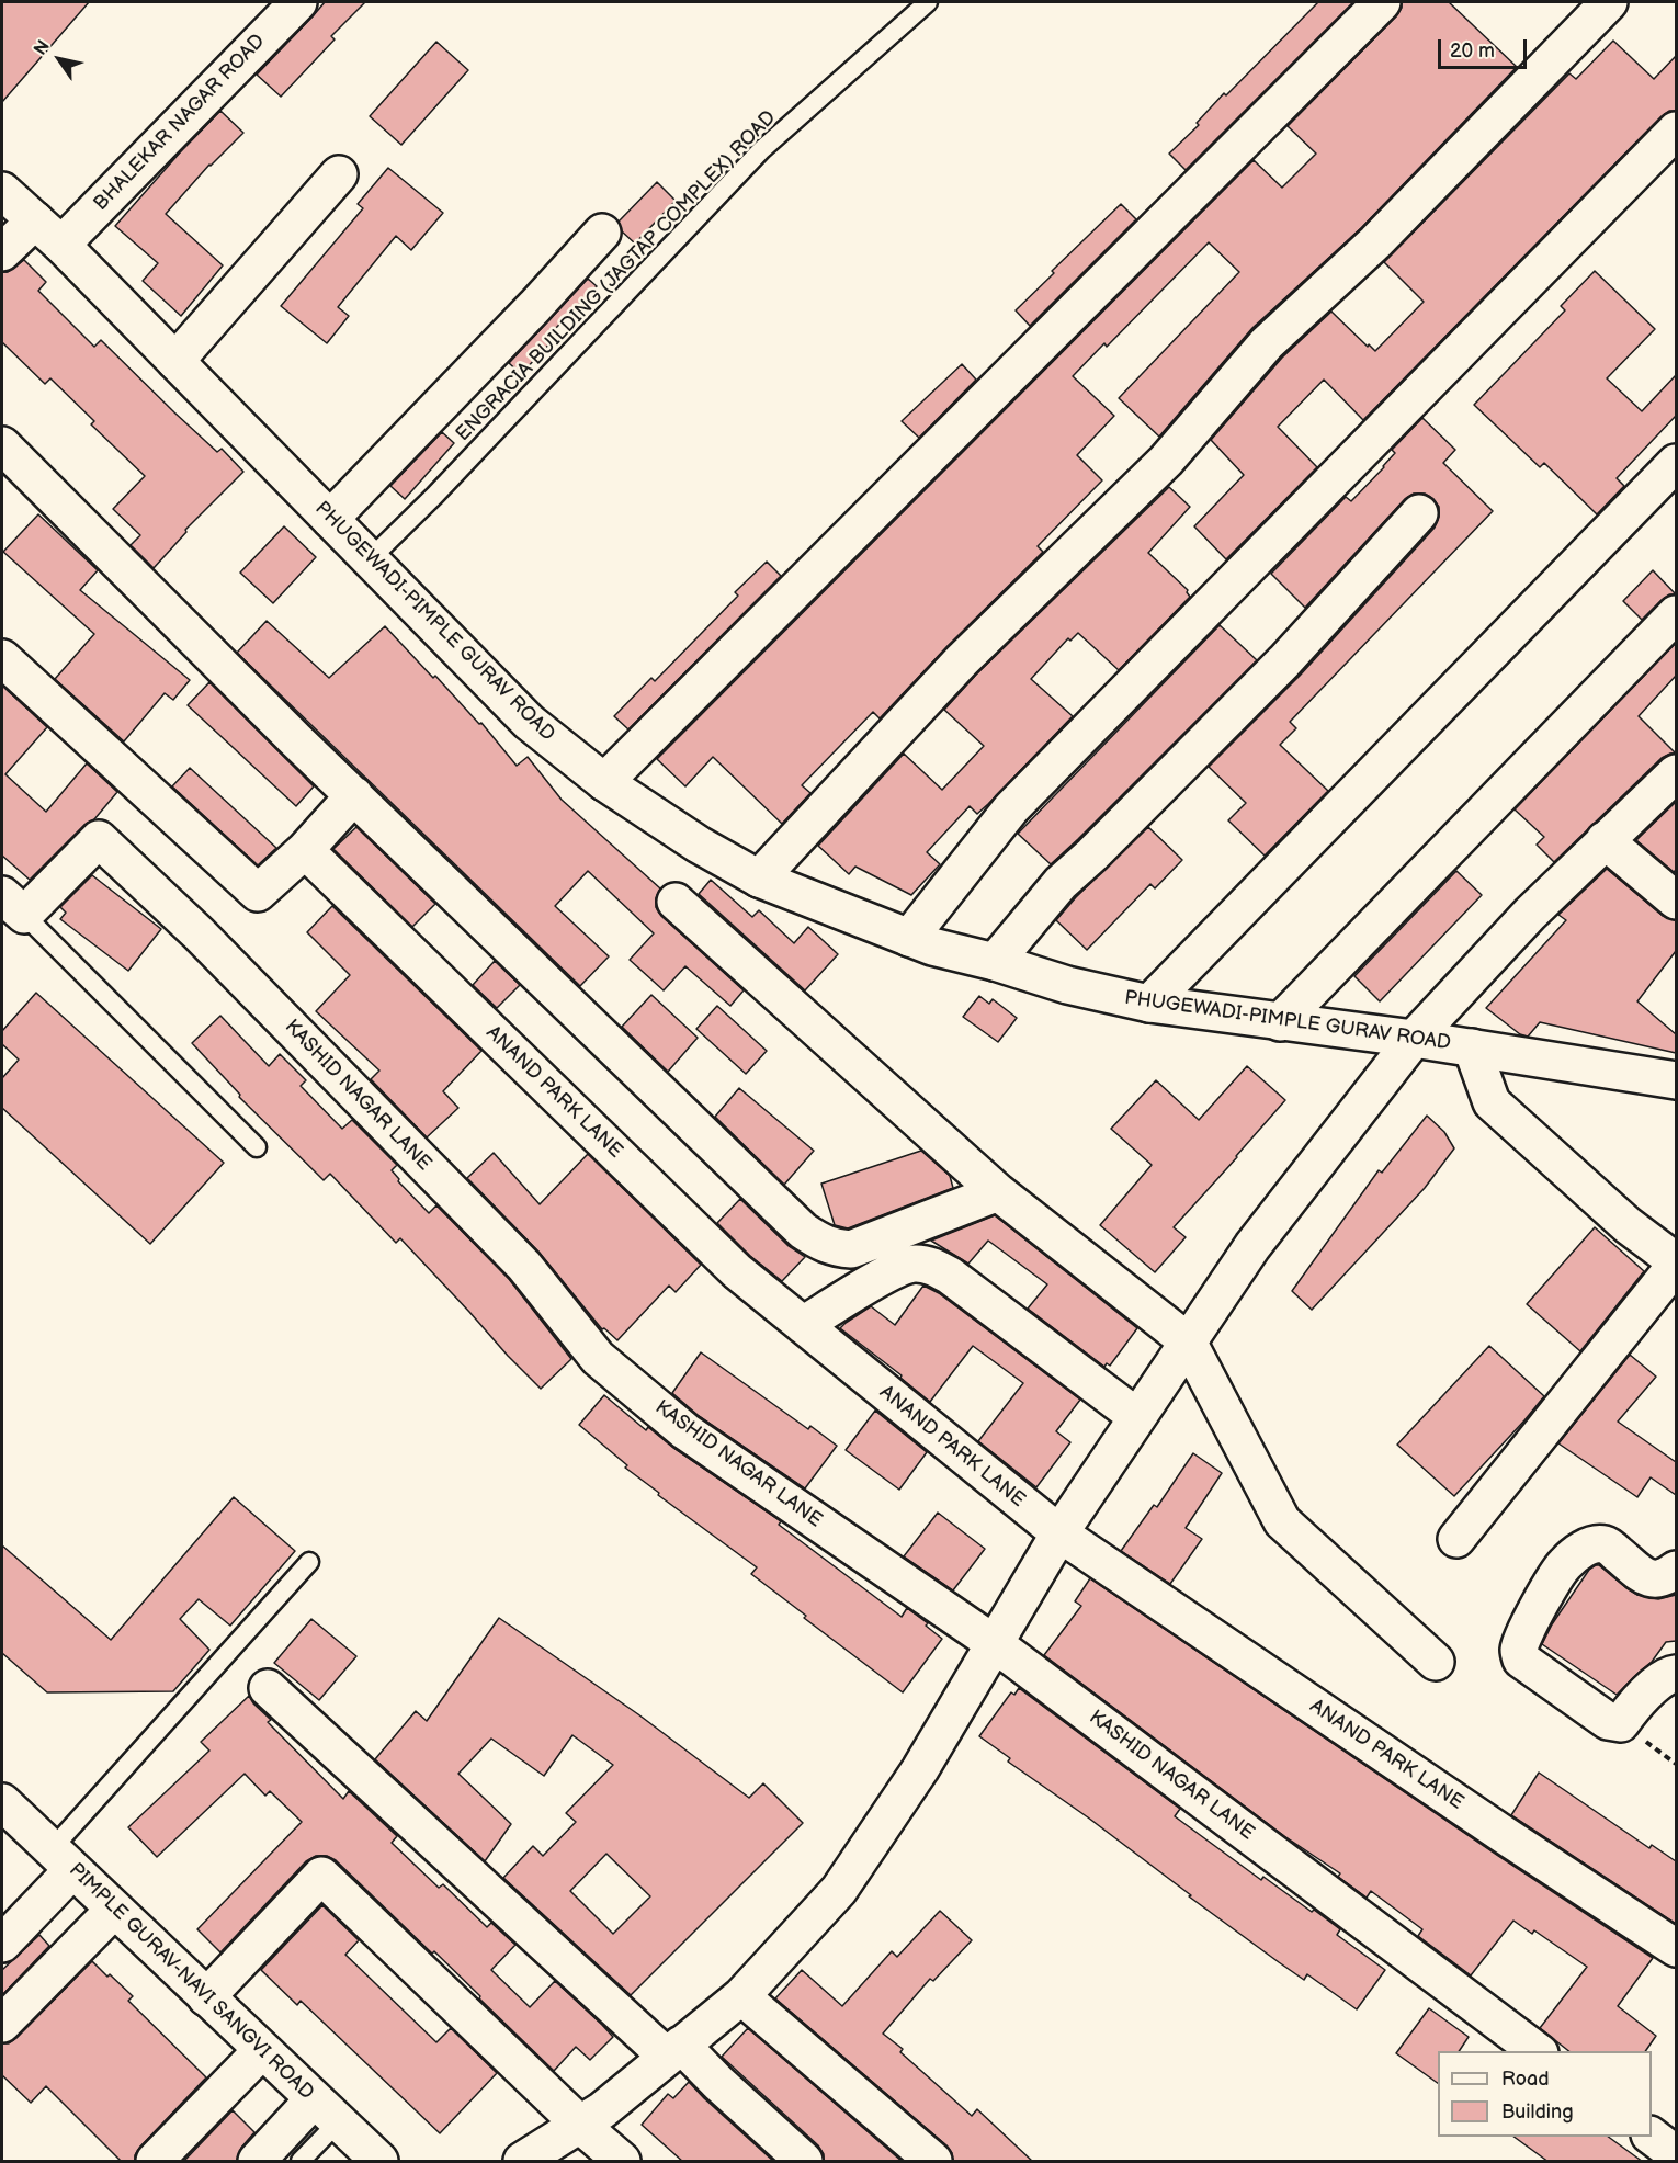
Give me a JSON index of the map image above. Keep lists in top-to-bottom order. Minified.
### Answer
{"streets":{"street":["BHALEKAR NAGAR ROAD","PHUGEWADI-PIMPLE GURAV ROAD","ANAND PARK LANE","KASHID NAGAR LANE","PIMPLE GURAV-NAVI SANGVI ROAD"],"lane":["ENGRACIA BUILDING (JAGTAP COMPLEX) ROAD"]},"crossings":[["BHALEKAR NAGAR ROAD","PHUGEWADI-PIMPLE GURAV ROAD"],["ENGRACIA BUILDING (JAGTAP COMPLEX) ROAD","PHUGEWADI-PIMPLE GURAV ROAD"]],"legend":["Road","Building"],"scale_bar":"20 m","north":"top left"}
